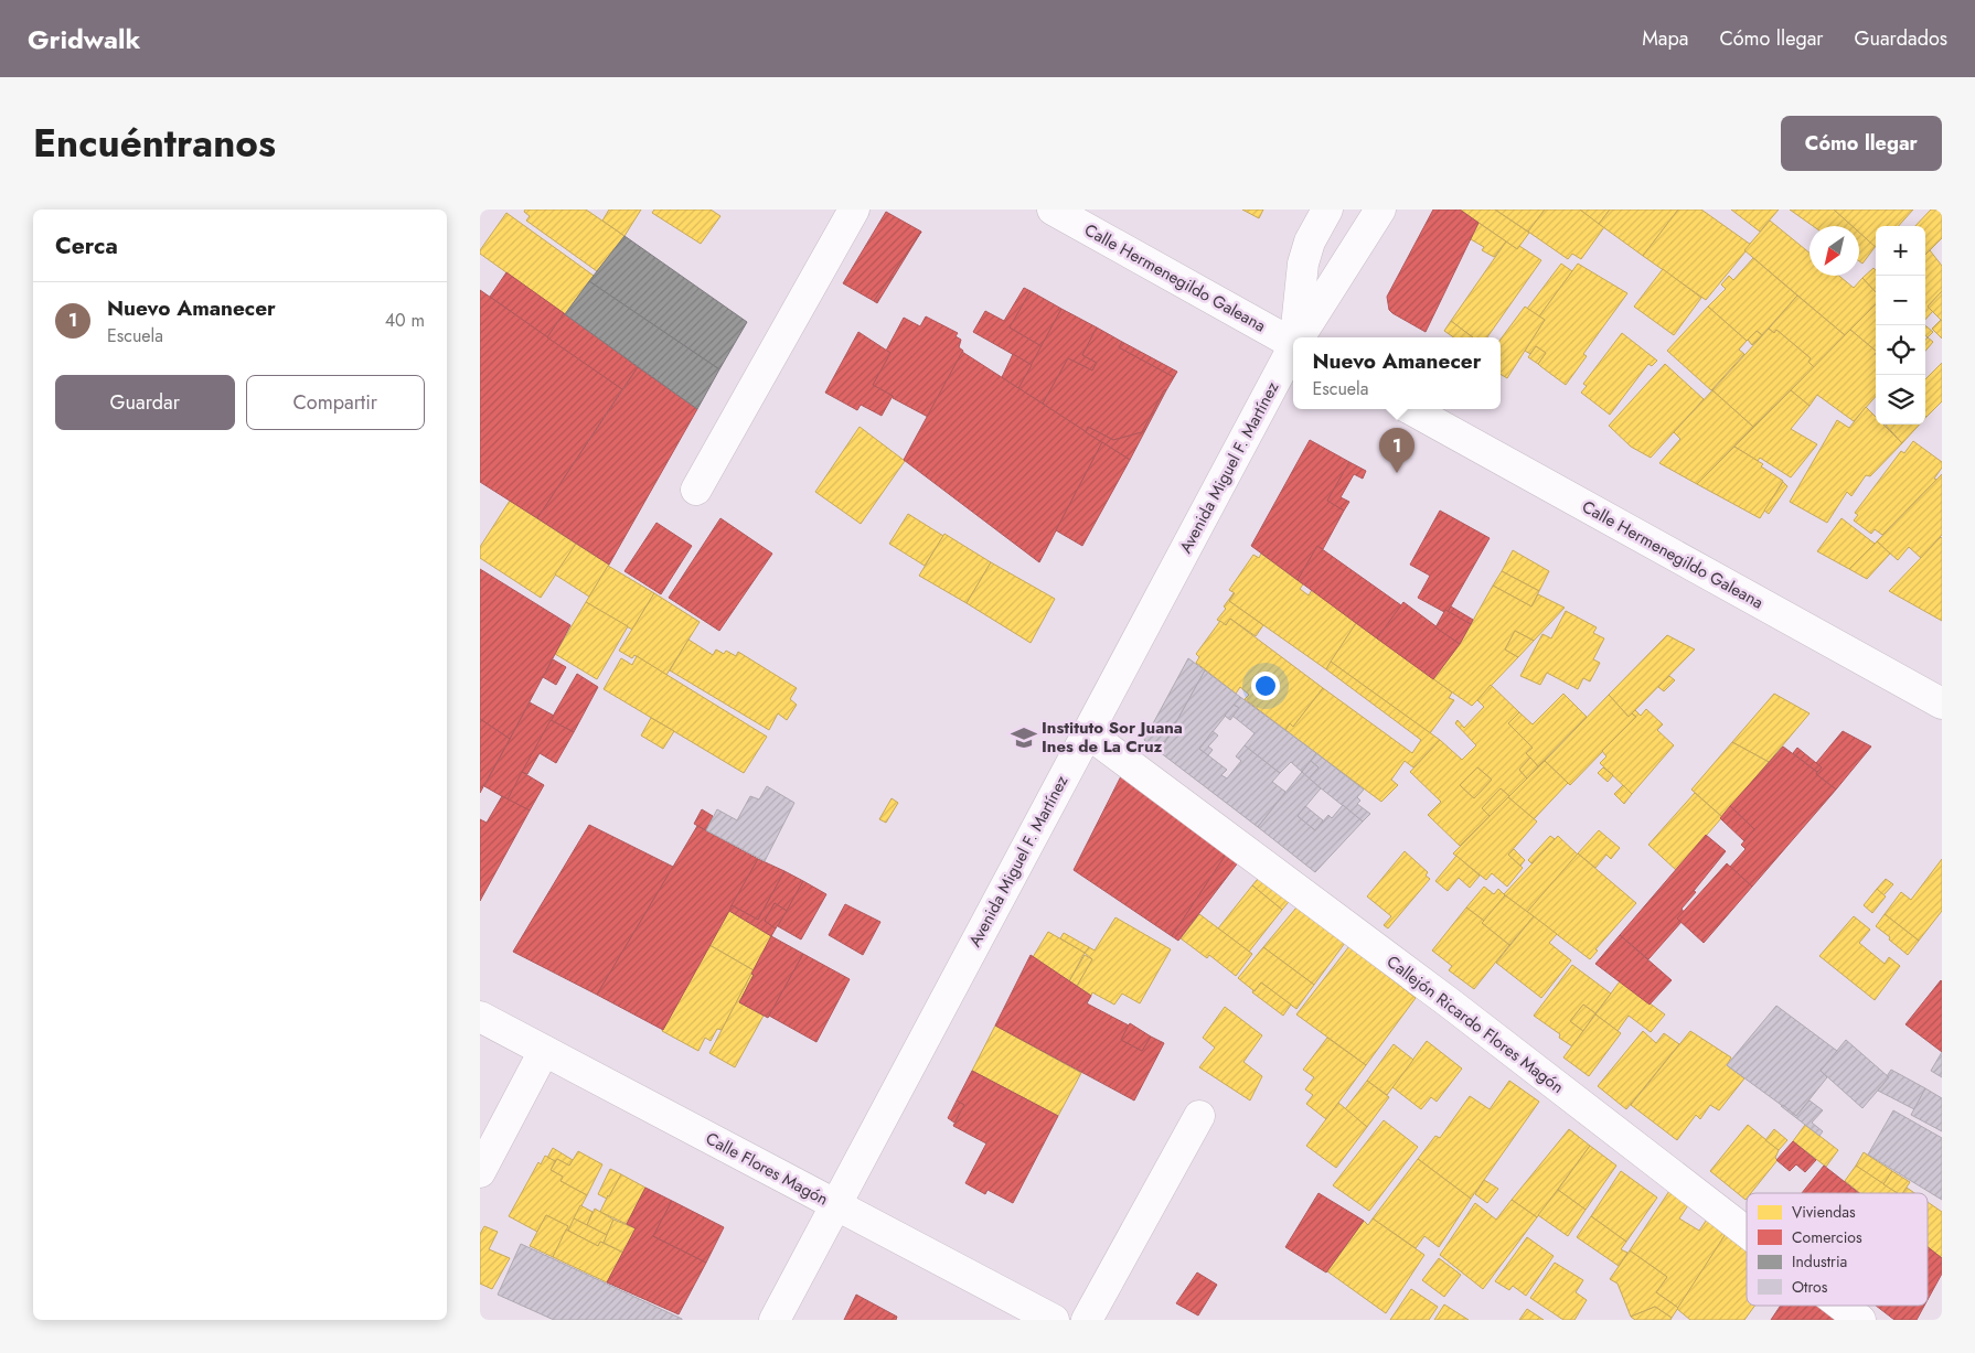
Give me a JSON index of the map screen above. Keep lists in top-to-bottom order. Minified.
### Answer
{"streets":{"street":["Calle Hermenegildo Galeana","Avenida Miguel F. Martínez","Callejón Ricardo Flores Magón","Calle Flores Magón"]},"crossings":[["Avenida Miguel F. Martínez","Callejón Ricardo Flores Magón"],["Avenida Miguel F. Martínez","Calle Flores Magón"]],"places":{"school or university":["Instituto Sor Juana Ines de La Cruz"]},"legend":["Viviendas","Comercios","Industria","Otros"],"north":"bottom left","page":{"header":"Gridwalk","nav":["Mapa","Cómo llegar","Guardados"],"title":"Encuéntranos","buttons":["Cómo llegar",["Guardar","Compartir"]],"heading":"Cerca","map_buttons":["+","−"],"list":[{"mark":"1","name":"Nuevo Amanecer","note":"Escuela","value":"40 m"}],"popup":["Nuevo Amanecer","Escuela"],"pins":"1"}}
